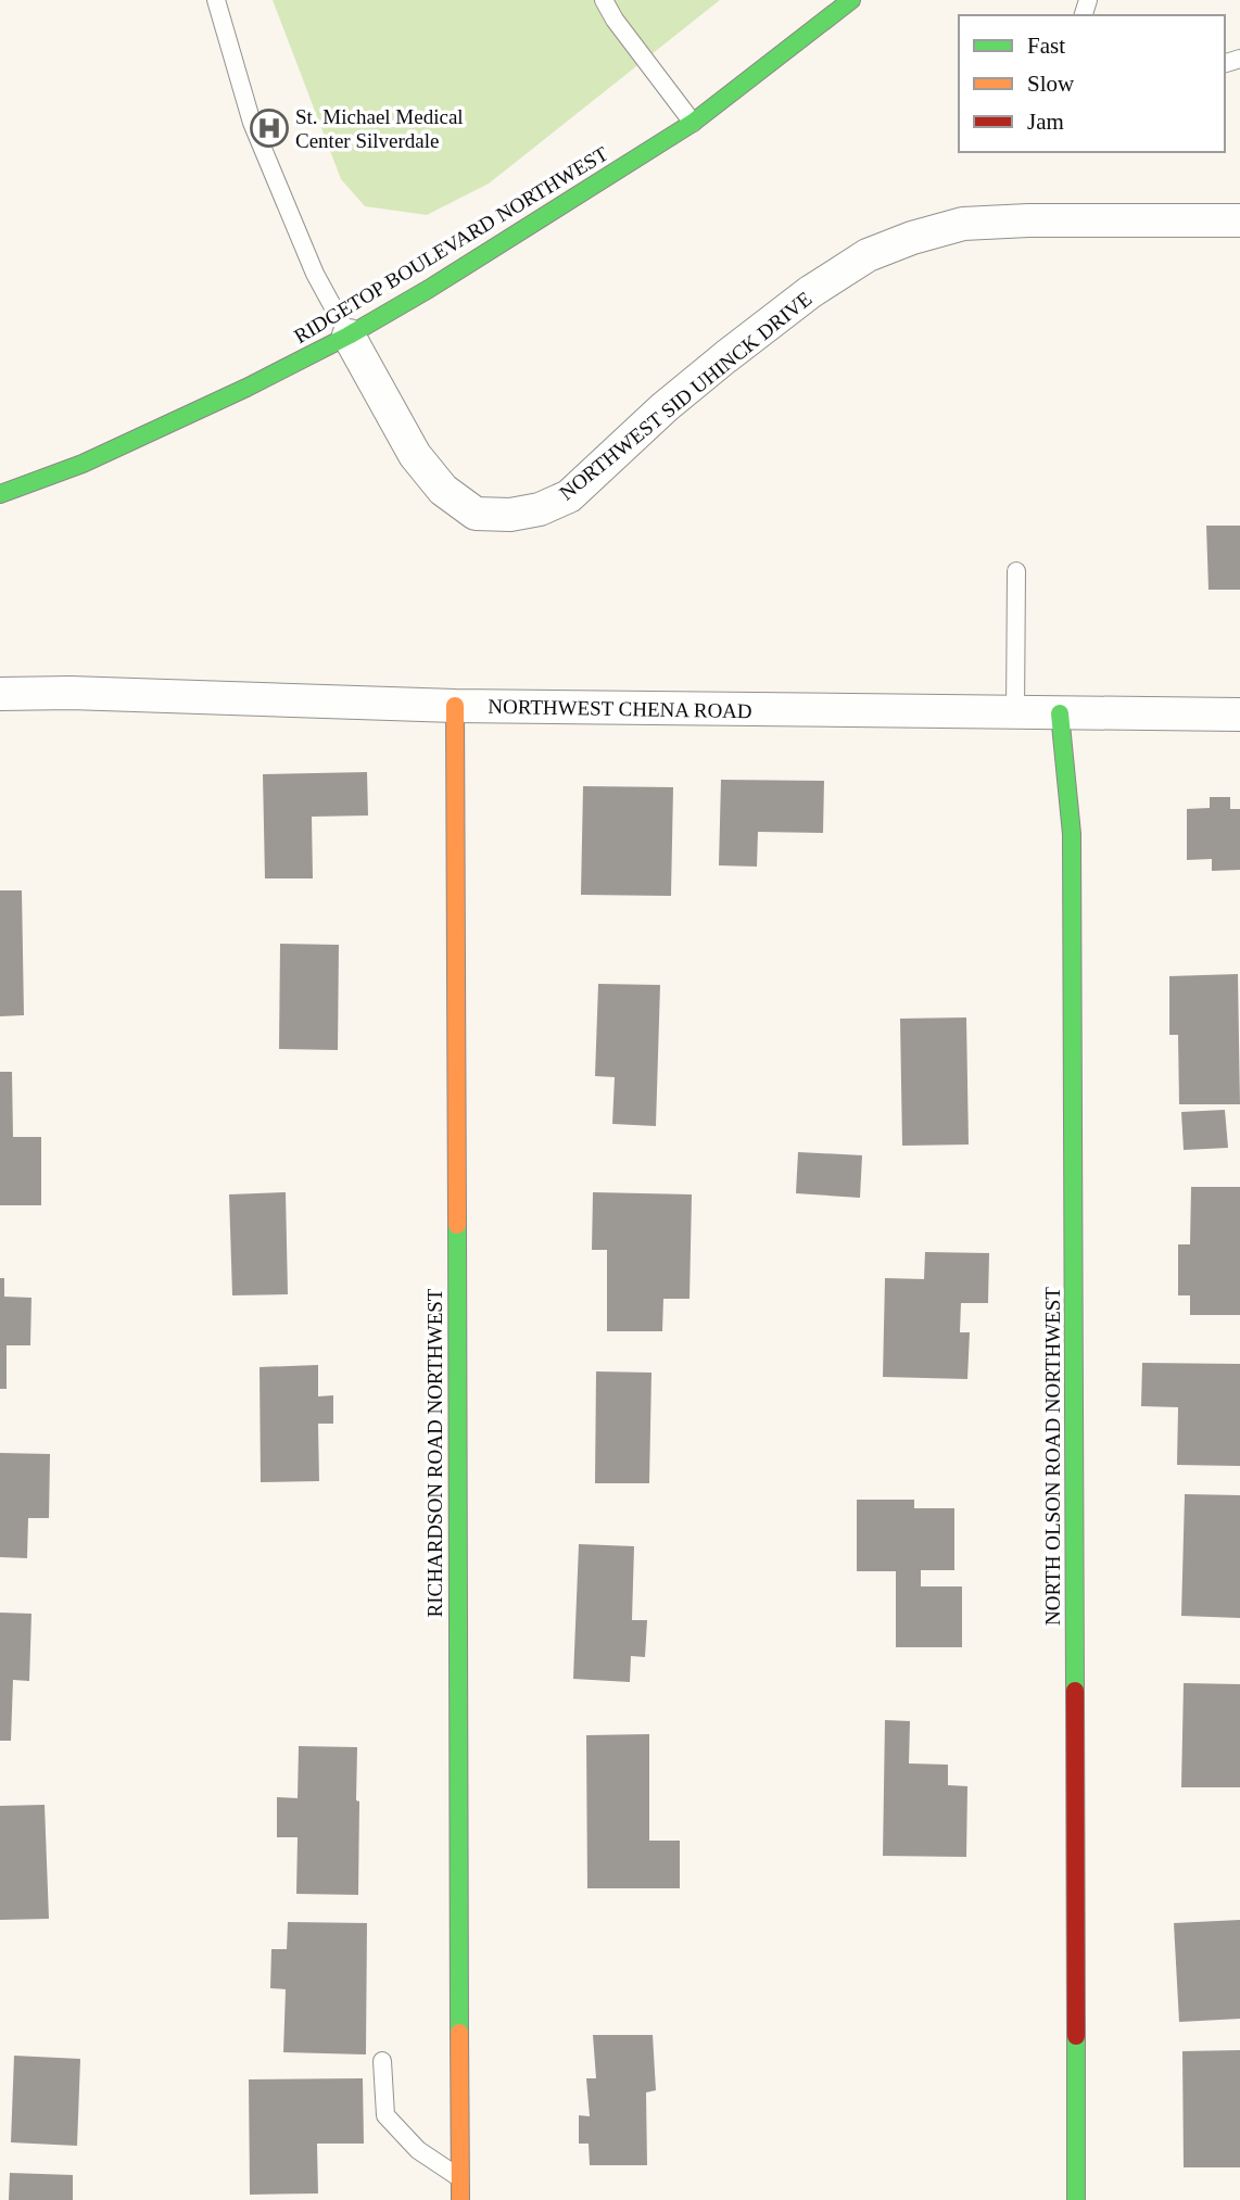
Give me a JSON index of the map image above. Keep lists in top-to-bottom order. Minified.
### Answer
{"streets":{"street":["RIDGETOP BOULEVARD NORTHWEST","NORTHWEST SID UHINCK DRIVE","NORTHWEST CHENA ROAD","RICHARDSON ROAD NORTHWEST","NORTH OLSON ROAD NORTHWEST"]},"crossings":[["RIDGETOP BOULEVARD NORTHWEST","NORTHWEST SID UHINCK DRIVE"],["NORTHWEST CHENA ROAD","RICHARDSON ROAD NORTHWEST"],["NORTHWEST CHENA ROAD","NORTH OLSON ROAD NORTHWEST"]],"places":{"hospital":["St. Michael Medical Center Silverdale"]},"legend":["Fast","Slow","Jam"]}
